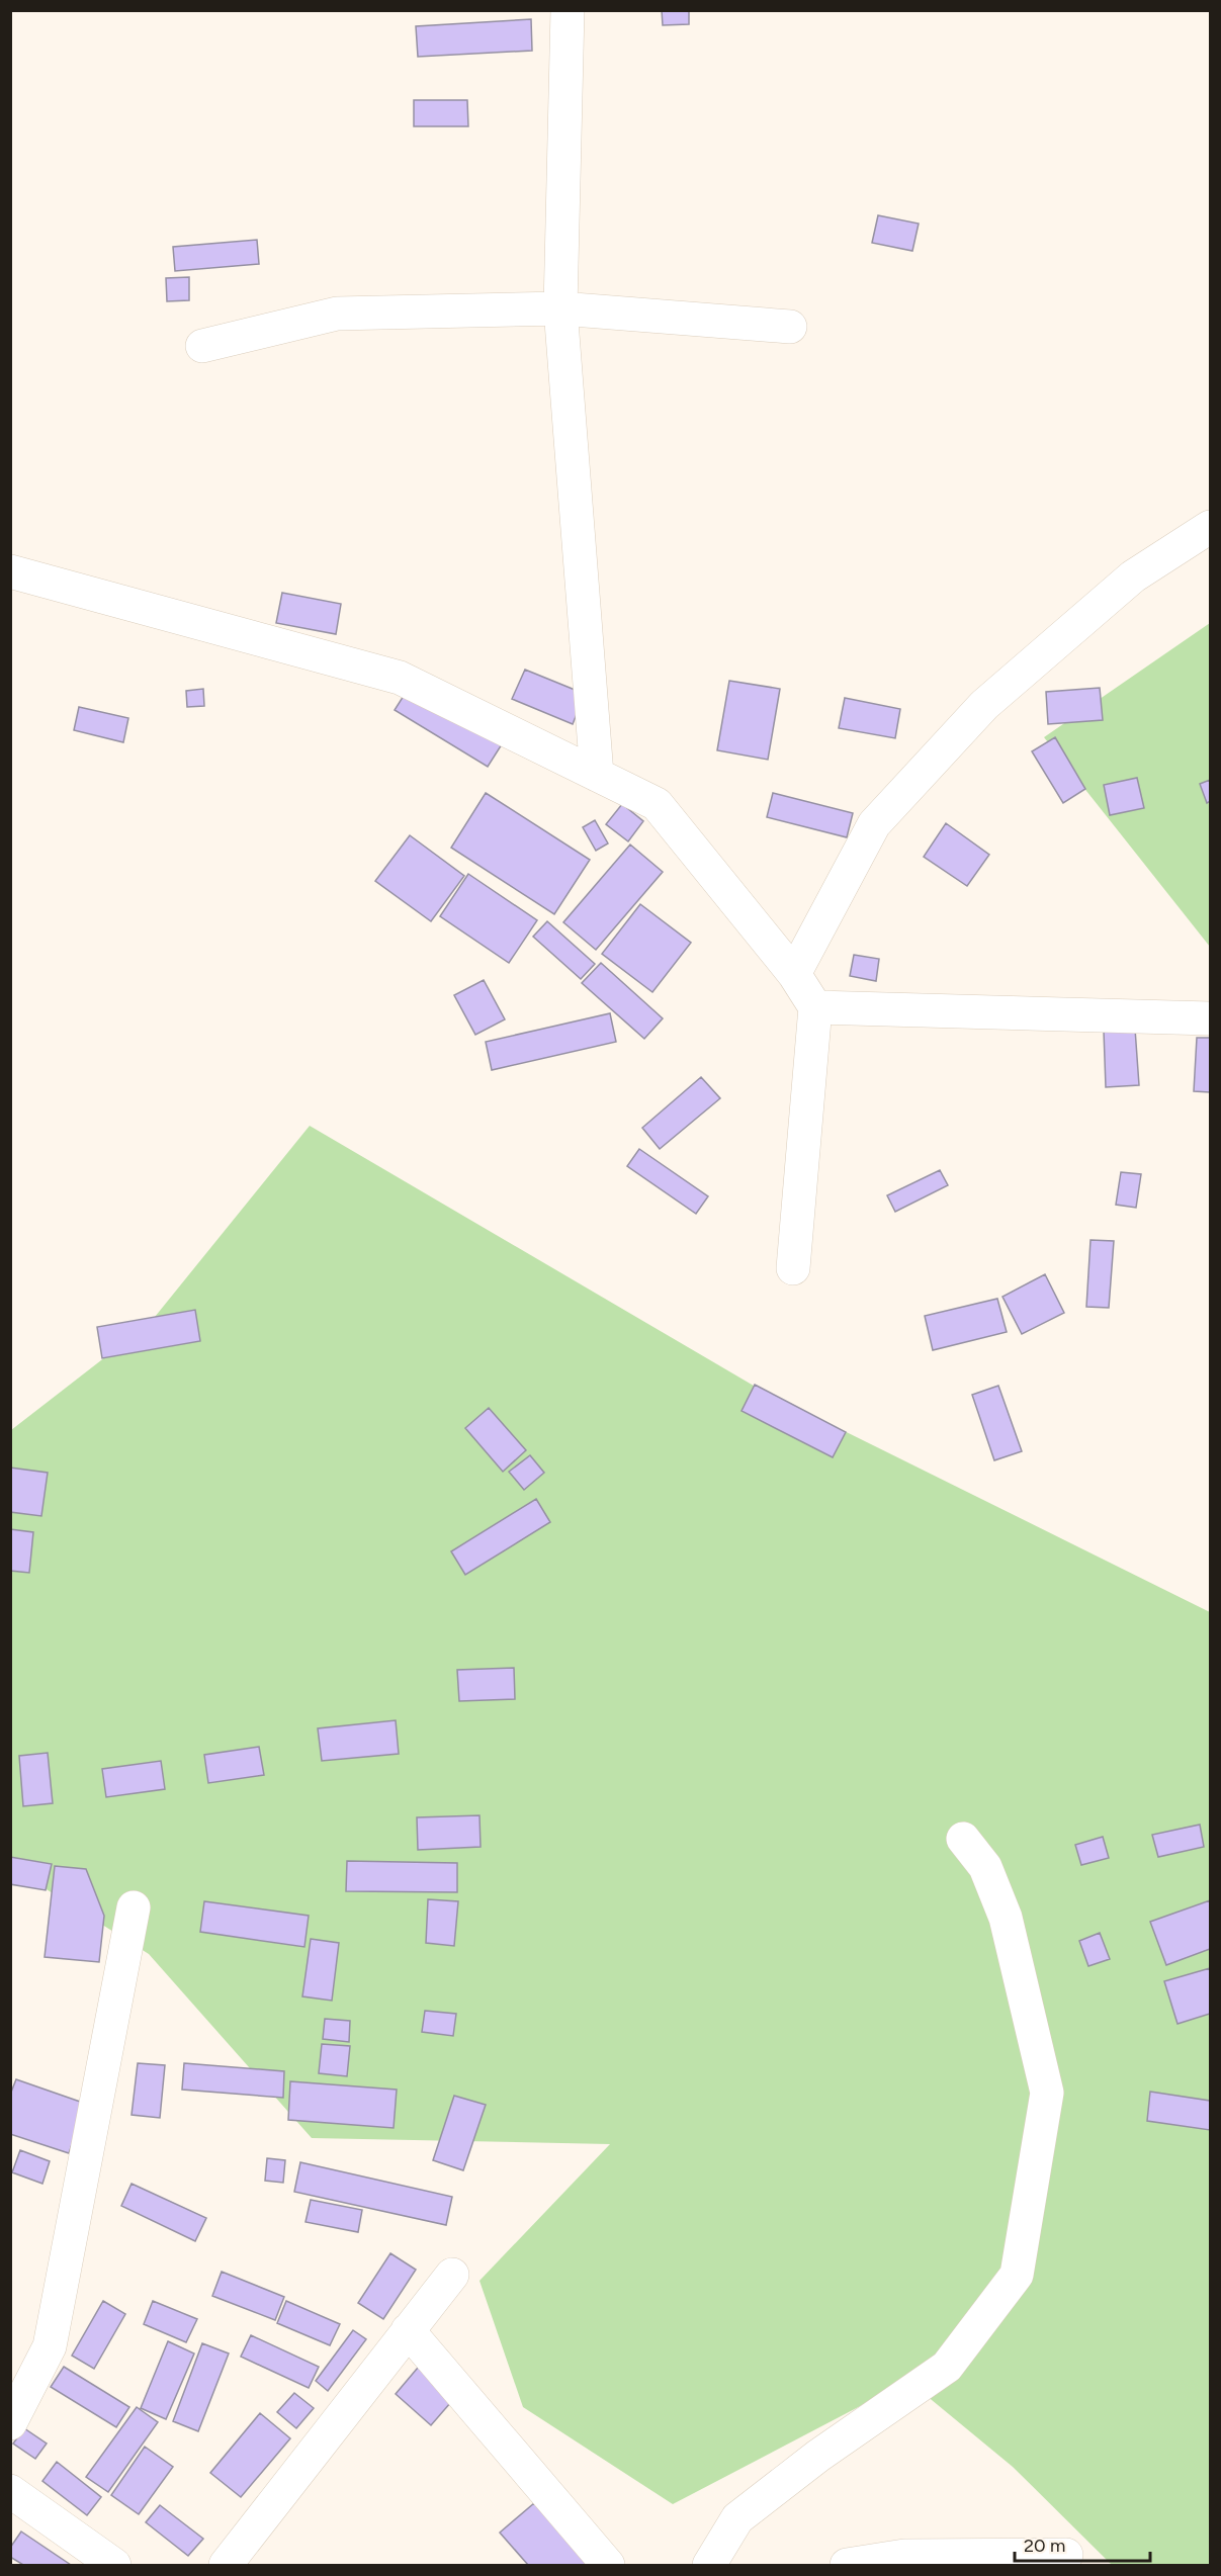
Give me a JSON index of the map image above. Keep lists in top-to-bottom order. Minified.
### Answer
{"scale_bar":"20 m"}
